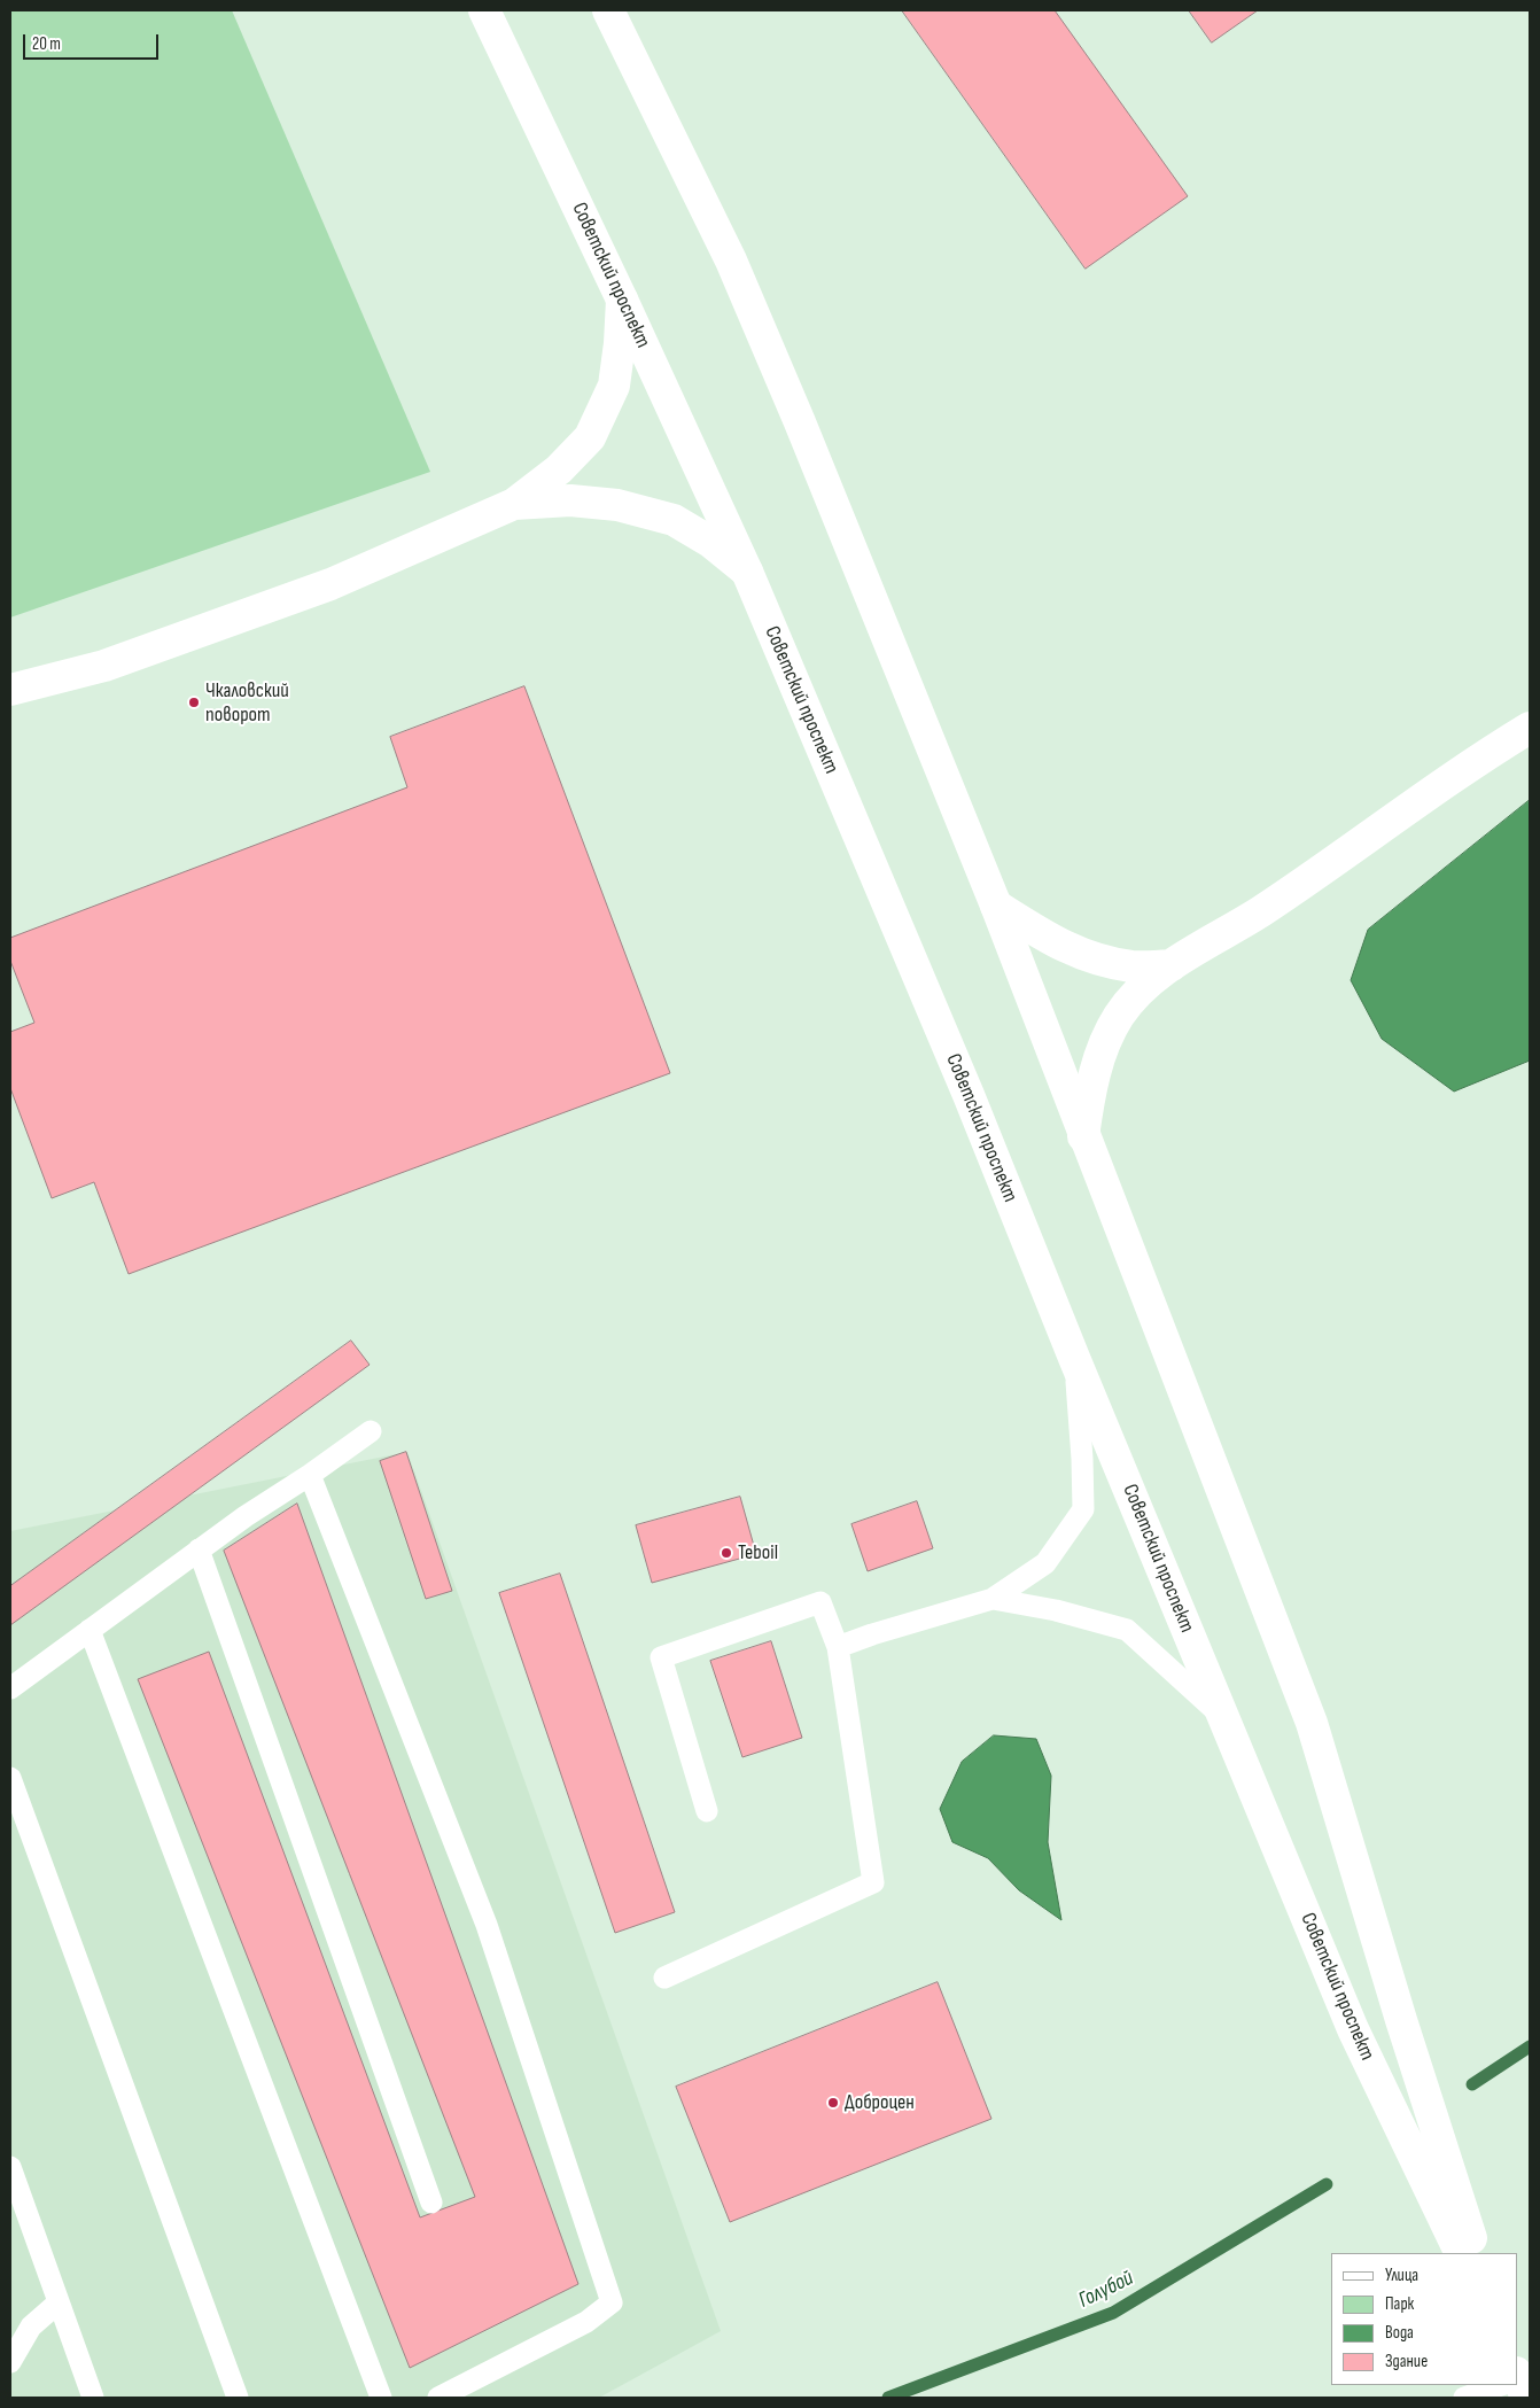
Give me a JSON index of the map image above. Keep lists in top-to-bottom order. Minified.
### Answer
{"streets":{"main road":["Советский проспект"]},"water":["Голубой"],"places":["Чкаловский поворот","Teboil","Доброцен"],"legend":["Улица","Парк","Вода","Здание"],"scale_bar":"20 m"}
